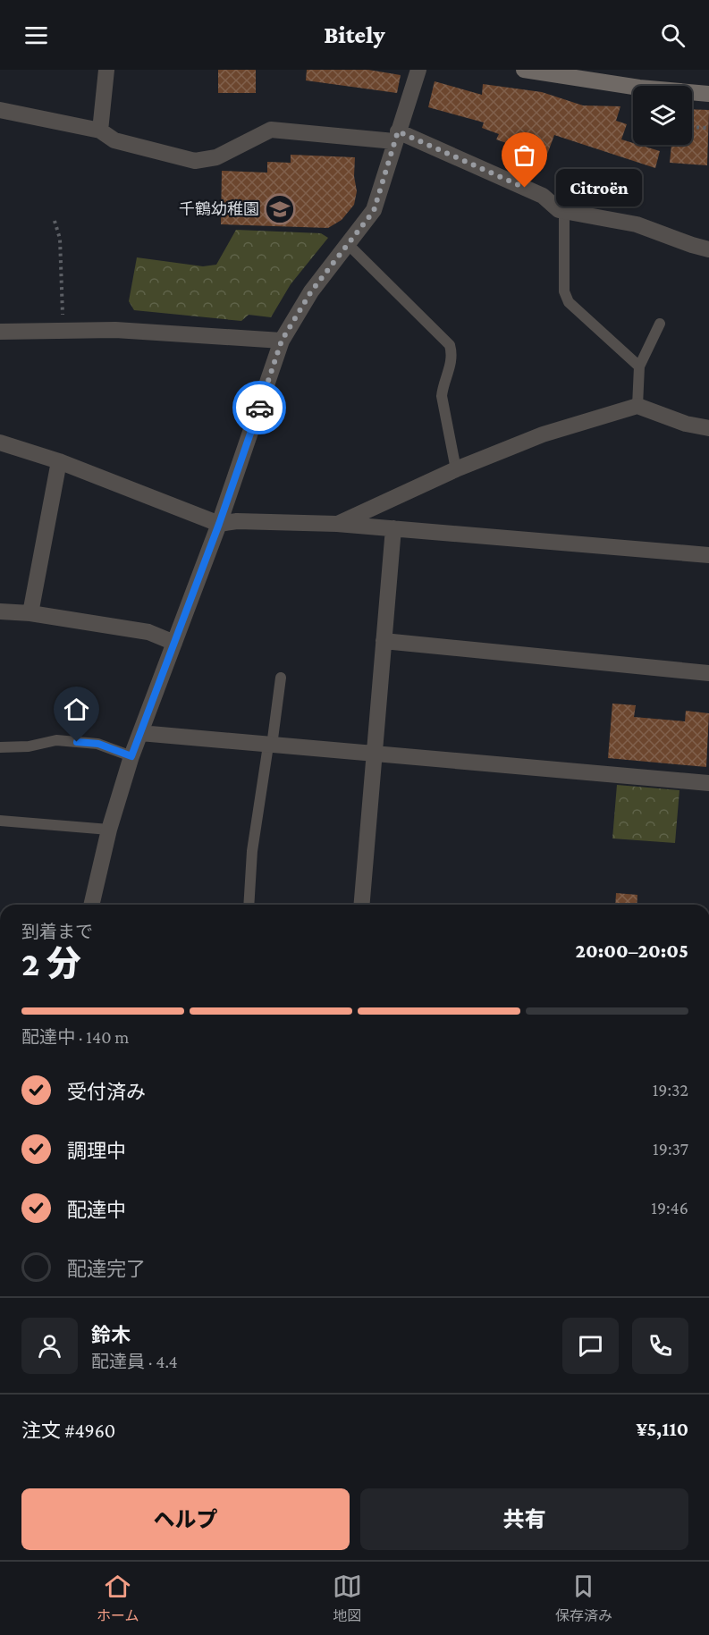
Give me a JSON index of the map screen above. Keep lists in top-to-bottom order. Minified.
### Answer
{"places":{"other":["Citroën"],"school or university":["千鶴幼稚園"]},"page":{"header":"Bitely","bubble":"Citroën","heading":["2 分","到着まで","20:00–20:05"],"panel":["鈴木","配達員 · 4.4","注文 #4960","¥5,110"],"bar":"配達中 · 140 m","list":[["受付済み","19:32"],["調理中","19:37"],["配達中","19:46"],"配達完了"],"buttons":["ヘルプ","共有"],"tabs":["ホーム","地図","保存済み"]}}
